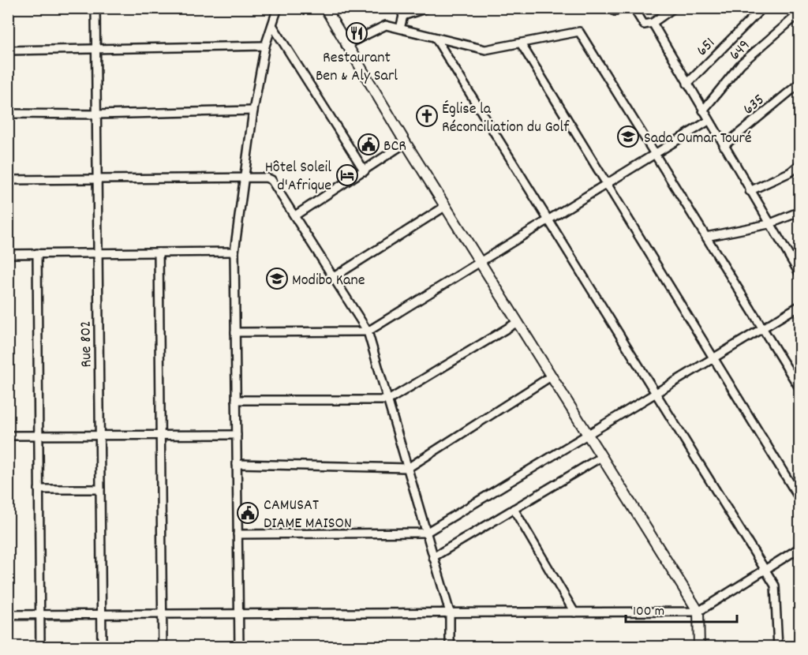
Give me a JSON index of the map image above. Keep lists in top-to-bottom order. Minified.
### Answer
{"streets":{"street":["651","649","635","Rue 802"]},"places":{"restaurant":["Restaurant Ben & Aly Sarl"],"church":["Église la Réconciliation du Golf"],"school or university":["Sada Oumar Touré","Modibo Kane"],"public building":["BCR","CAMUSAT DIAME MAISON"],"hotel":["Hôtel Soleil d'Afrique"]},"scale_bar":"100 m"}
